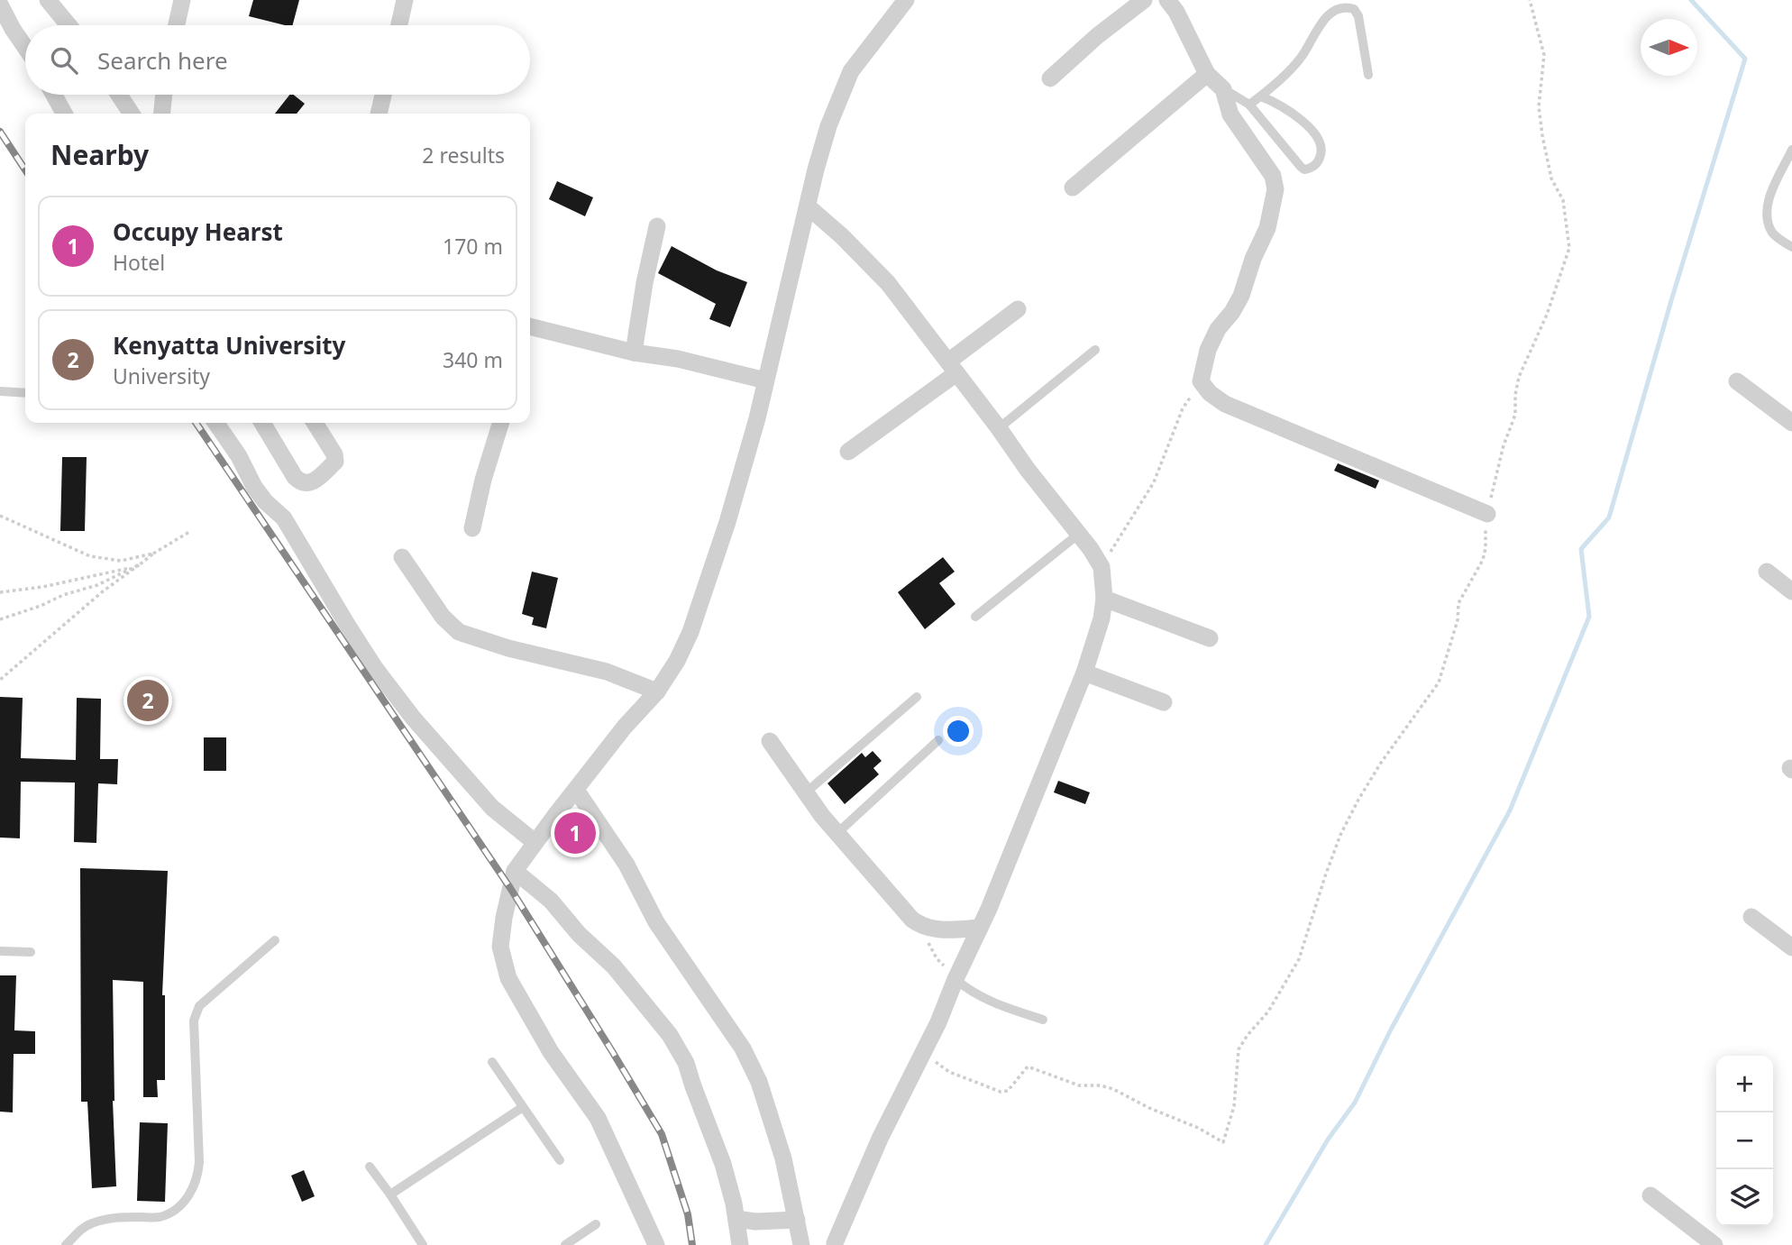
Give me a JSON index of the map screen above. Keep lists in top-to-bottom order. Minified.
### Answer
{"north":"right","page":{"search":"Search here","heading":["Nearby","2 results"],"list":[{"mark":"1","name":"Occupy Hearst","note":"Hotel","value":"170 m"},{"mark":"2","name":"Kenyatta University","note":"University","value":"340 m"}],"pins":["2","1"],"map_buttons":["+","−"]}}
